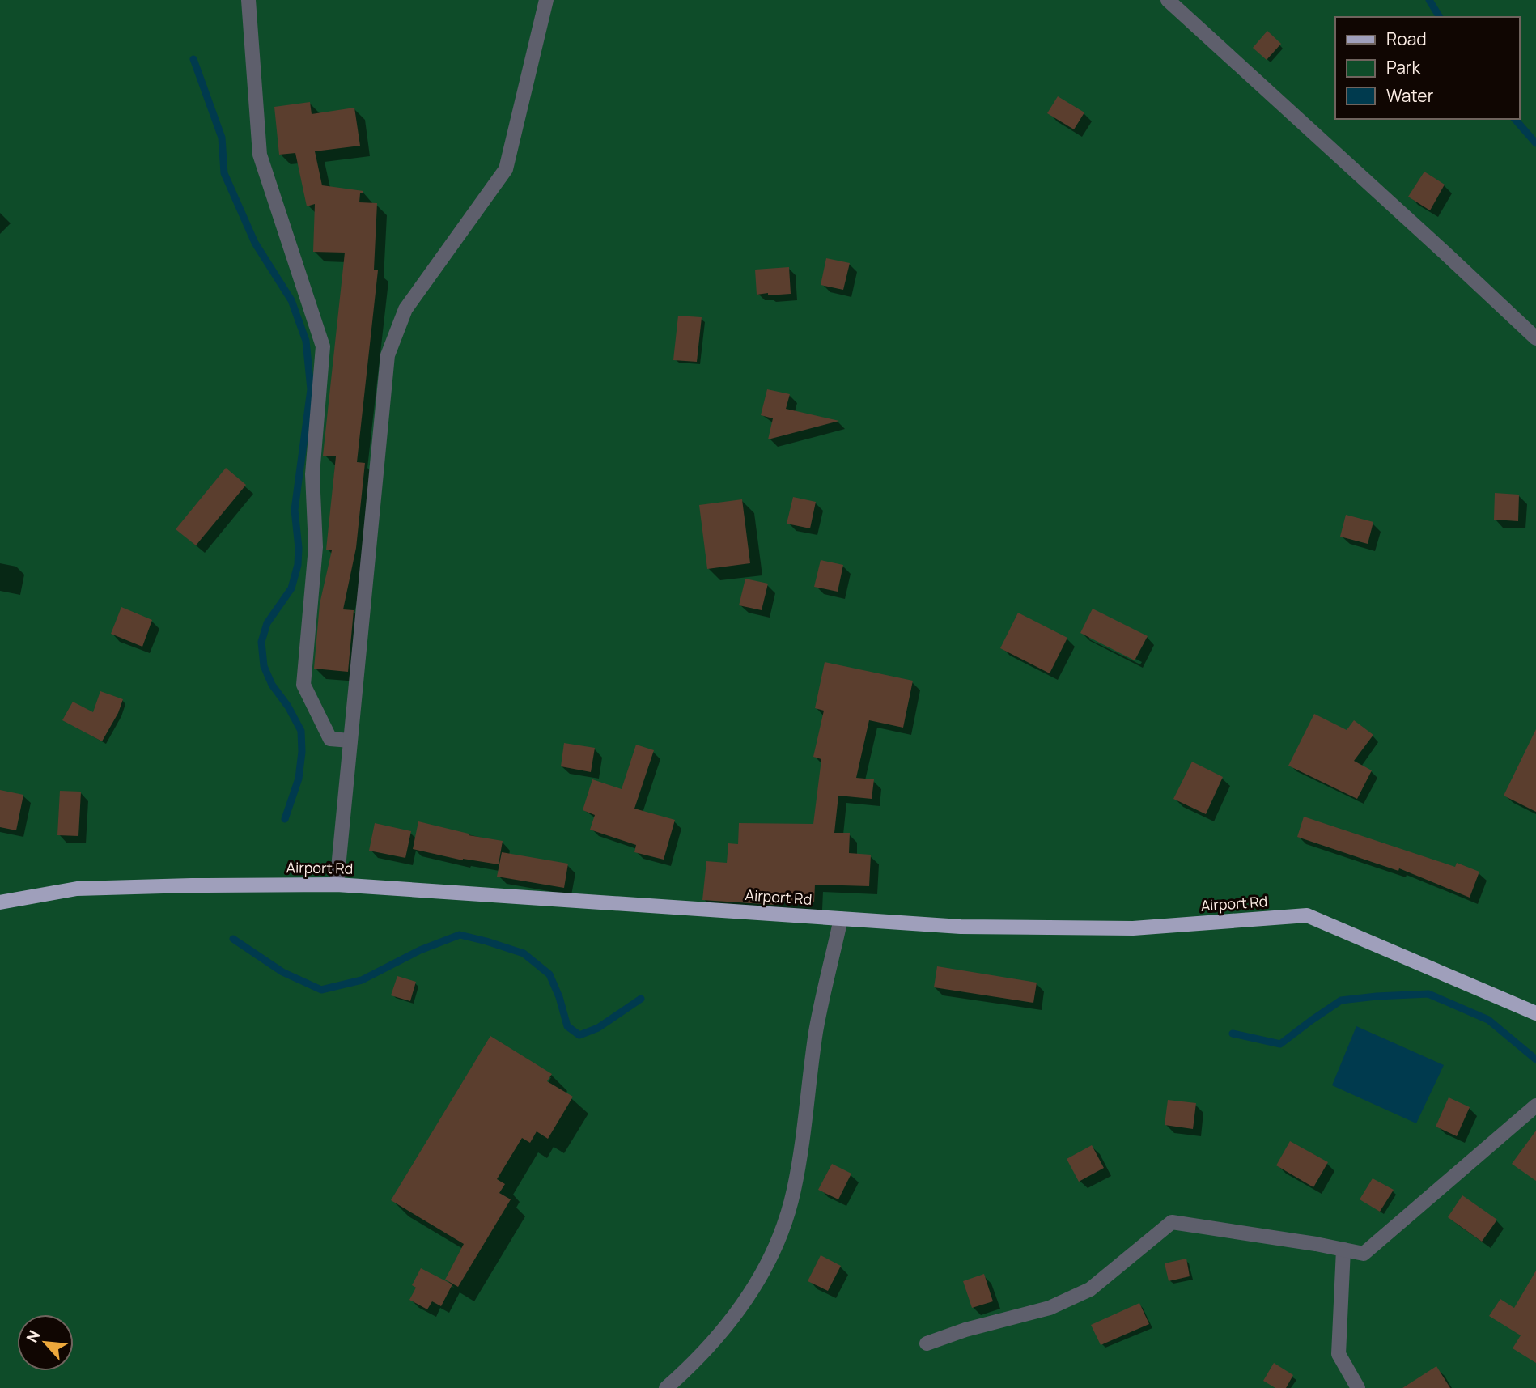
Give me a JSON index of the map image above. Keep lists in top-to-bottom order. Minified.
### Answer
{"streets":{"main road":["Airport Rd"]},"legend":["Road","Park","Water"],"north":"top left"}
